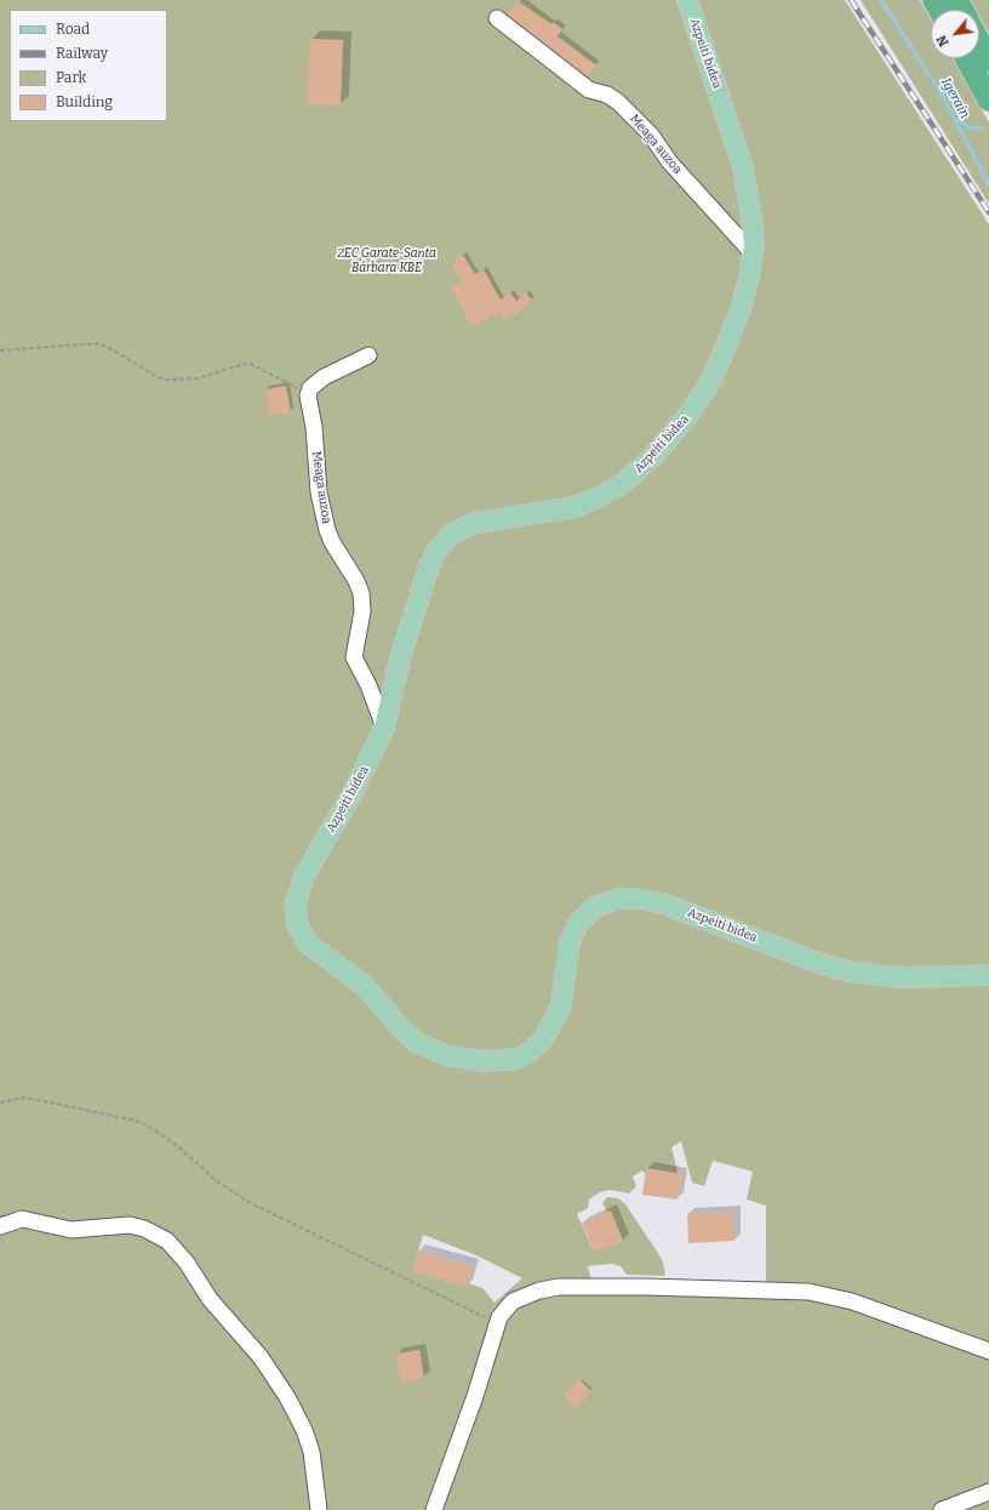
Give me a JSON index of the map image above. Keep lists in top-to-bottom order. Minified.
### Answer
{"streets":{"main road":["Azpeiti bidea"],"street":["Meaga auzoa"]},"crossings":[["Azpeiti bidea","Meaga auzoa"]],"water":["Igerain"],"parks":["ZEC Garate-Santa Bárbara KBE"],"legend":["Road","Railway","Park","Building"],"north":"bottom left"}
